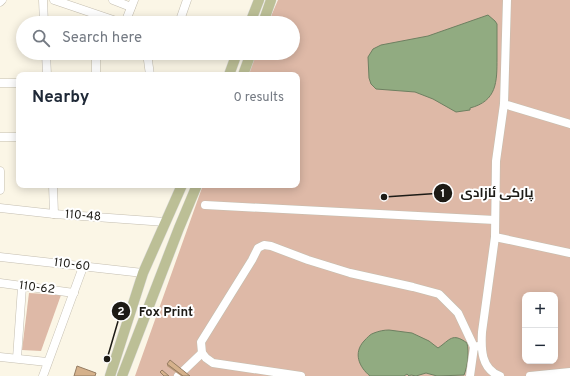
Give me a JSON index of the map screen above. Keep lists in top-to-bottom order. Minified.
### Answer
{"streets":{"street":["110-48","110-60","110-62"]},"places":["پارکی ئازادی","Fox Print"],"page":{"search":"Search here","heading":["Nearby","0 results"],"map_buttons":["+","−"]}}
